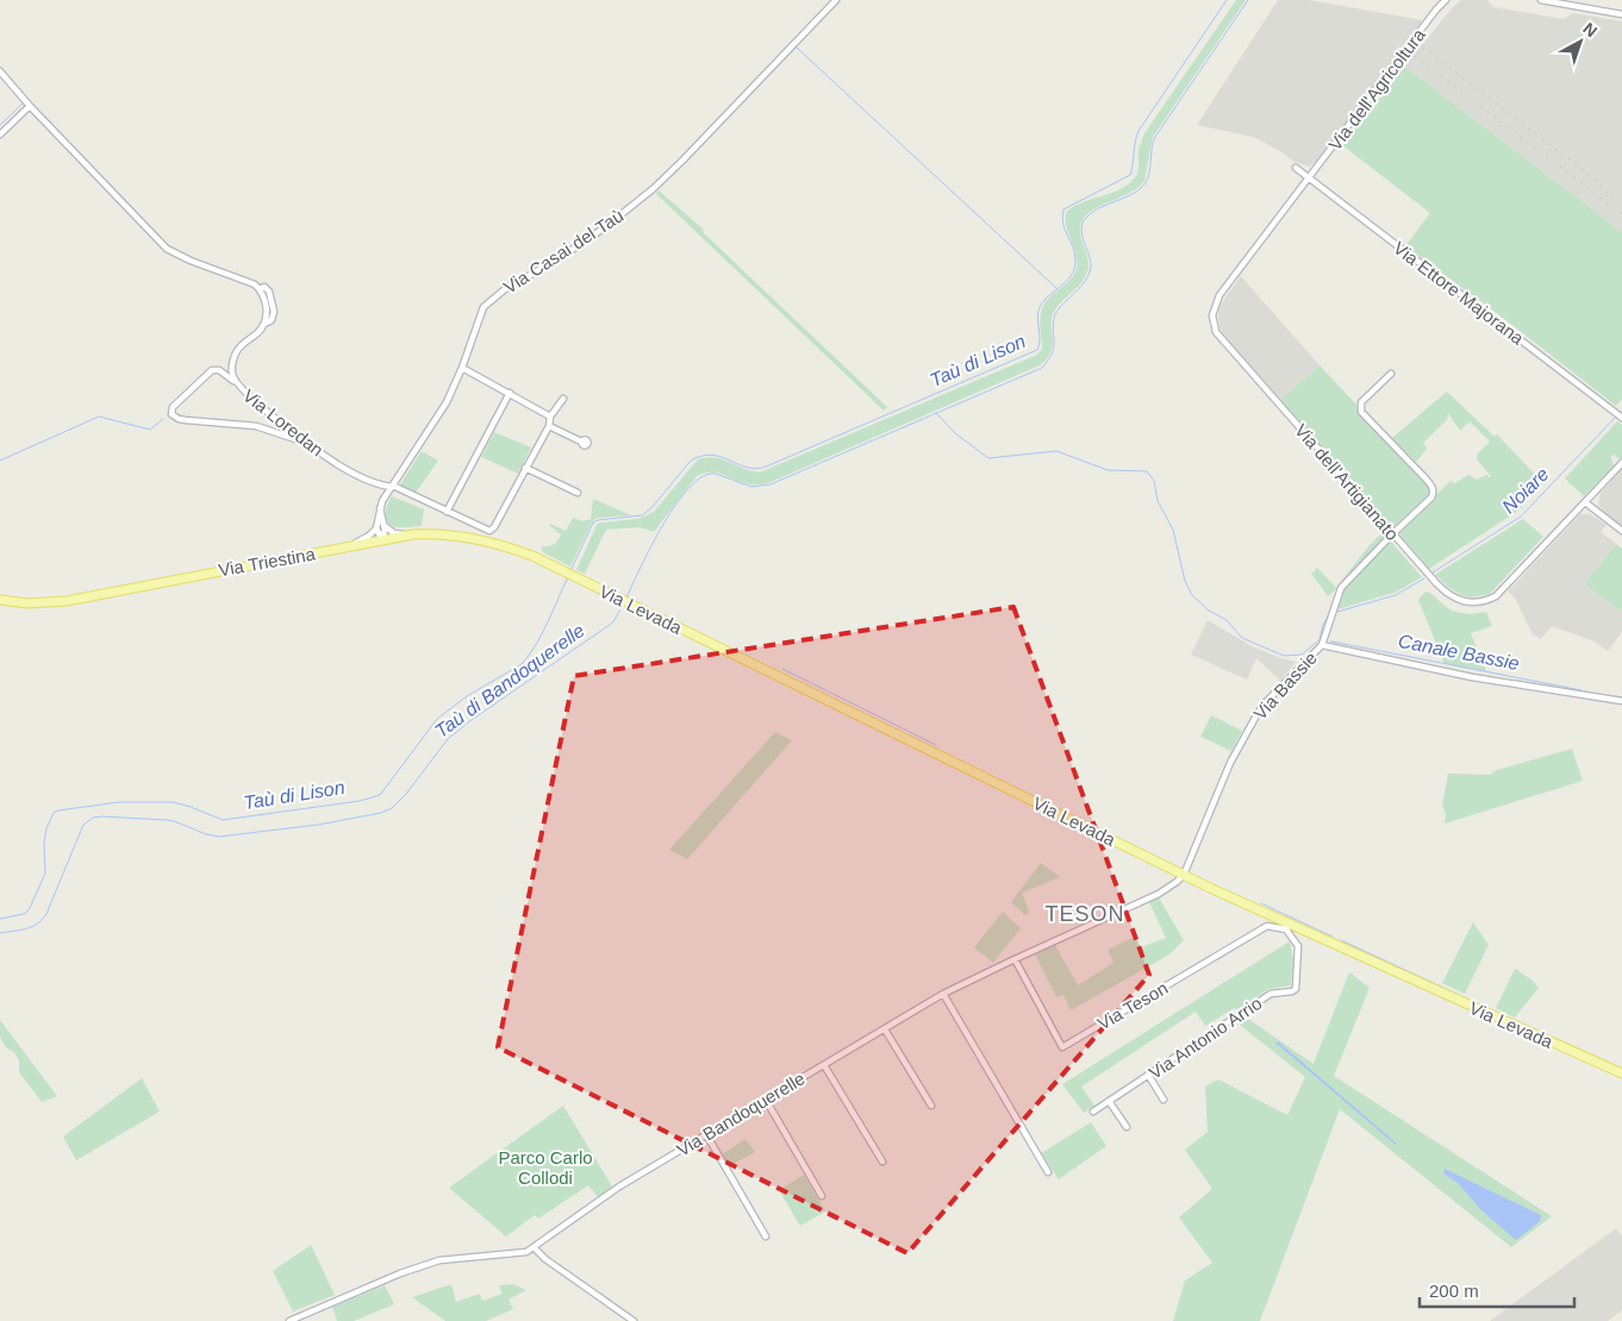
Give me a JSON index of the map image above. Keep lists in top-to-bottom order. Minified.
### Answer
{"streets":{"main road":["Via Triestina","Via Levada"],"street":["Via dell'Agricoltura","Via Casai del Taù","Via Ettore Majorana","Via Loredan","Via dell'Artigianato","Via Bassie","Via Teson","Via Antonio Arrio","Via Bandoquerelle"]},"crossings":[["Via dell'Agricoltura","Via Ettore Majorana"],["Via dell'Agricoltura","Via dell'Artigianato"],["Via Casai del Taù","Via Loredan"],["Via Ettore Majorana","Via dell'Artigianato"],["Via Triestina","Via Levada"],["Via Levada","Via Bassie"],["Via Levada","Via Teson"],["Via Levada","Via Antonio Arrio"],["Via Levada","Via Bandoquerelle"],["Via Bassie","Via Bandoquerelle"],["Via Teson","Via Antonio Arrio"],["Via Teson","Via Bandoquerelle"]],"districts":["TESON"],"water":["Taù di Lison","Noiare","Canale Bassie","Taù di Bandoquerelle"],"parks":["Parco Carlo Collodi"],"scale_bar":"200 m","north":"top right"}
